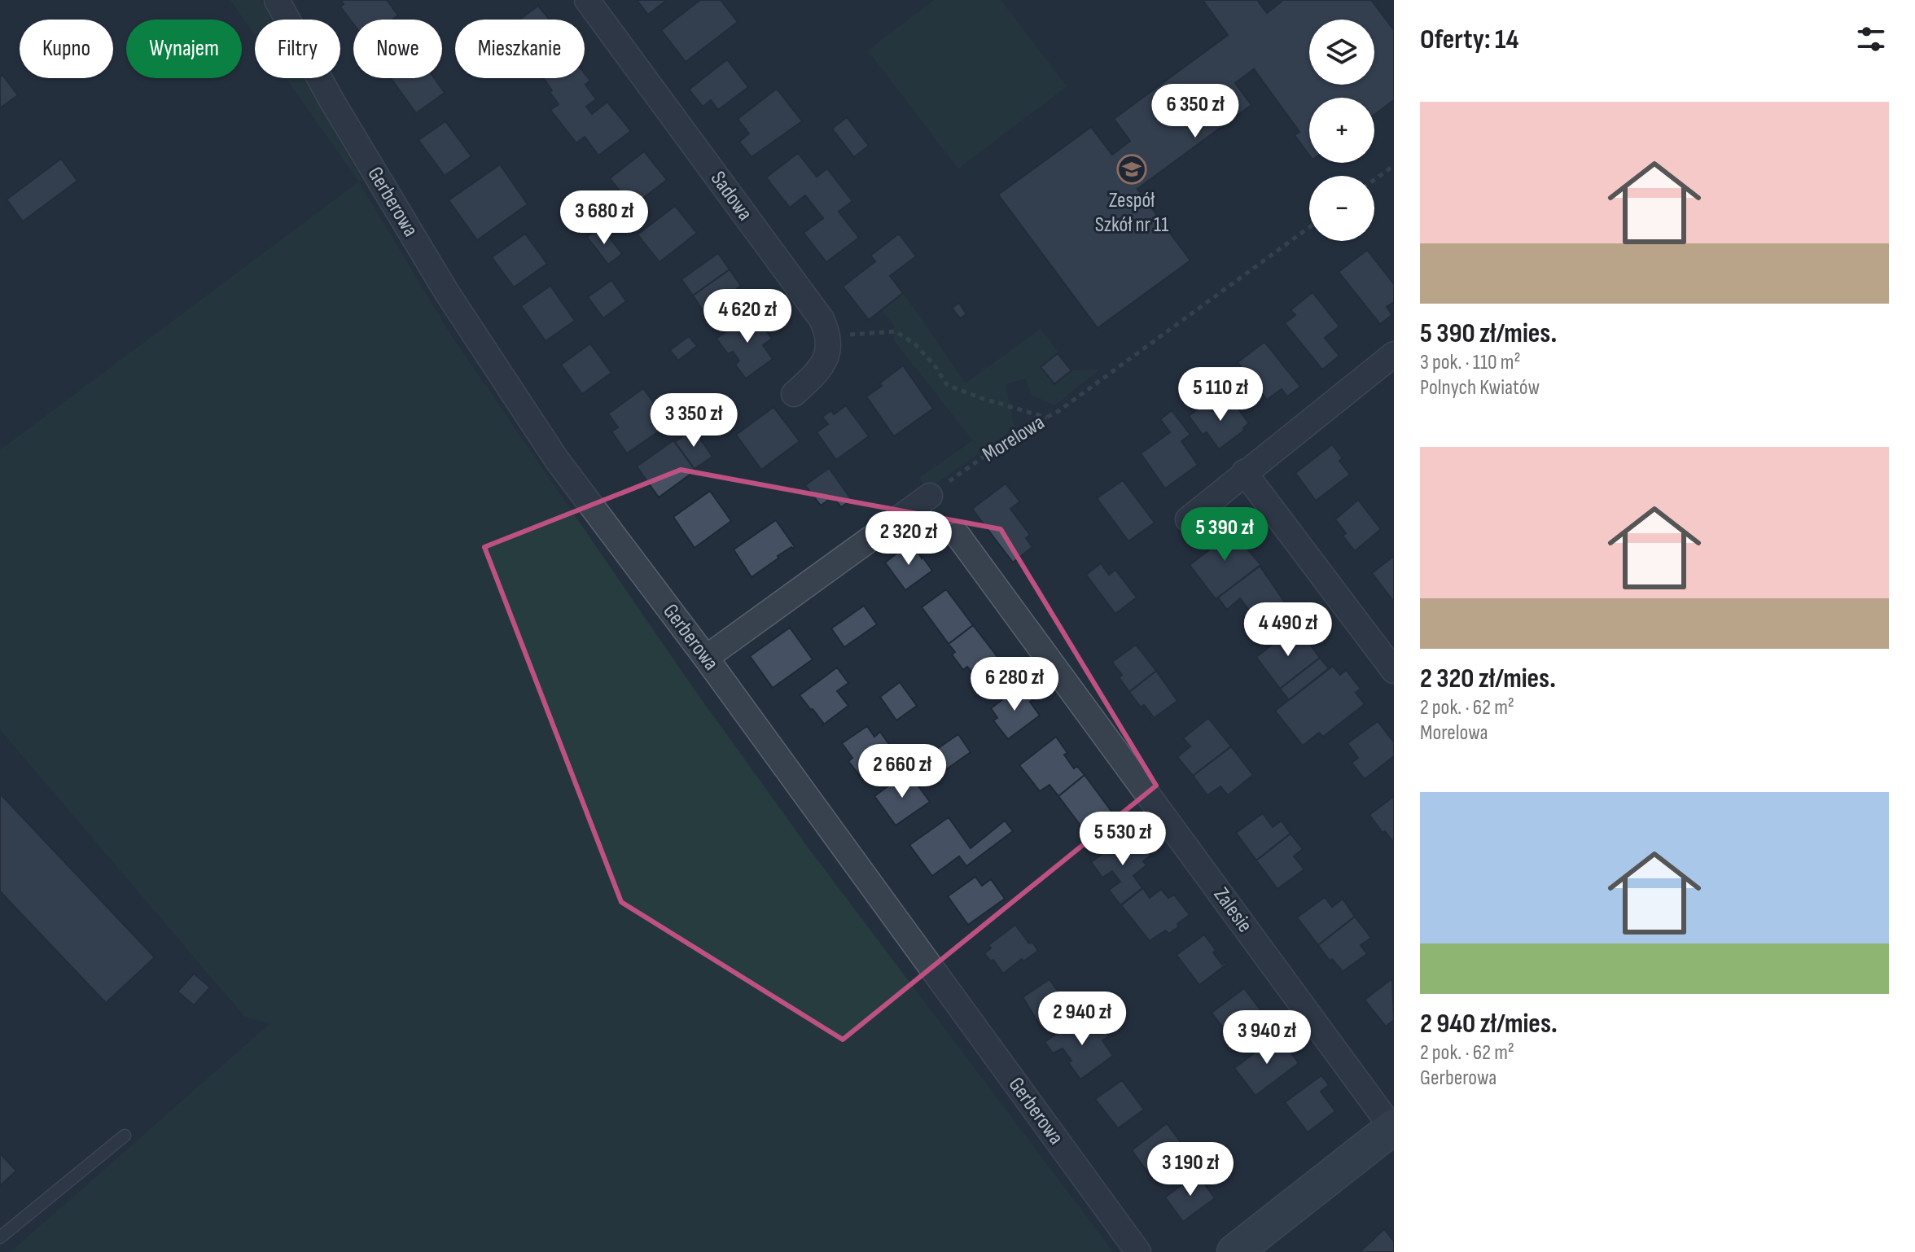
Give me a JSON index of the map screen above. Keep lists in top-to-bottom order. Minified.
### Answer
{"streets":{"street":["Sadowa","Gerberowa","Zalesie"],"path":["Morelowa"]},"places":{"school or university":["Zespół Szkół nr 11"]},"page":{"heading":"Oferty: 14","map_buttons":["+","−"],"chip":["Kupno","Wynajem","Filtry","Nowe","Mieszkanie"],"list":[{"name":"5 390 zł/mies.","note":"3 pok. · 110 m² · Polnych Kwiatów"},{"name":"2 320 zł/mies.","note":"2 pok. · 62 m² · Morelowa"},{"name":"2 940 zł/mies.","note":"2 pok. · 62 m² · Gerberowa"}],"price":["6 350 zł","3 680 zł","4 620 zł","5 110 zł","3 350 zł","5 390 zł","2 320 zł","4 490 zł","6 280 zł","2 660 zł","5 530 zł","2 940 zł","3 940 zł","3 190 zł"]}}
